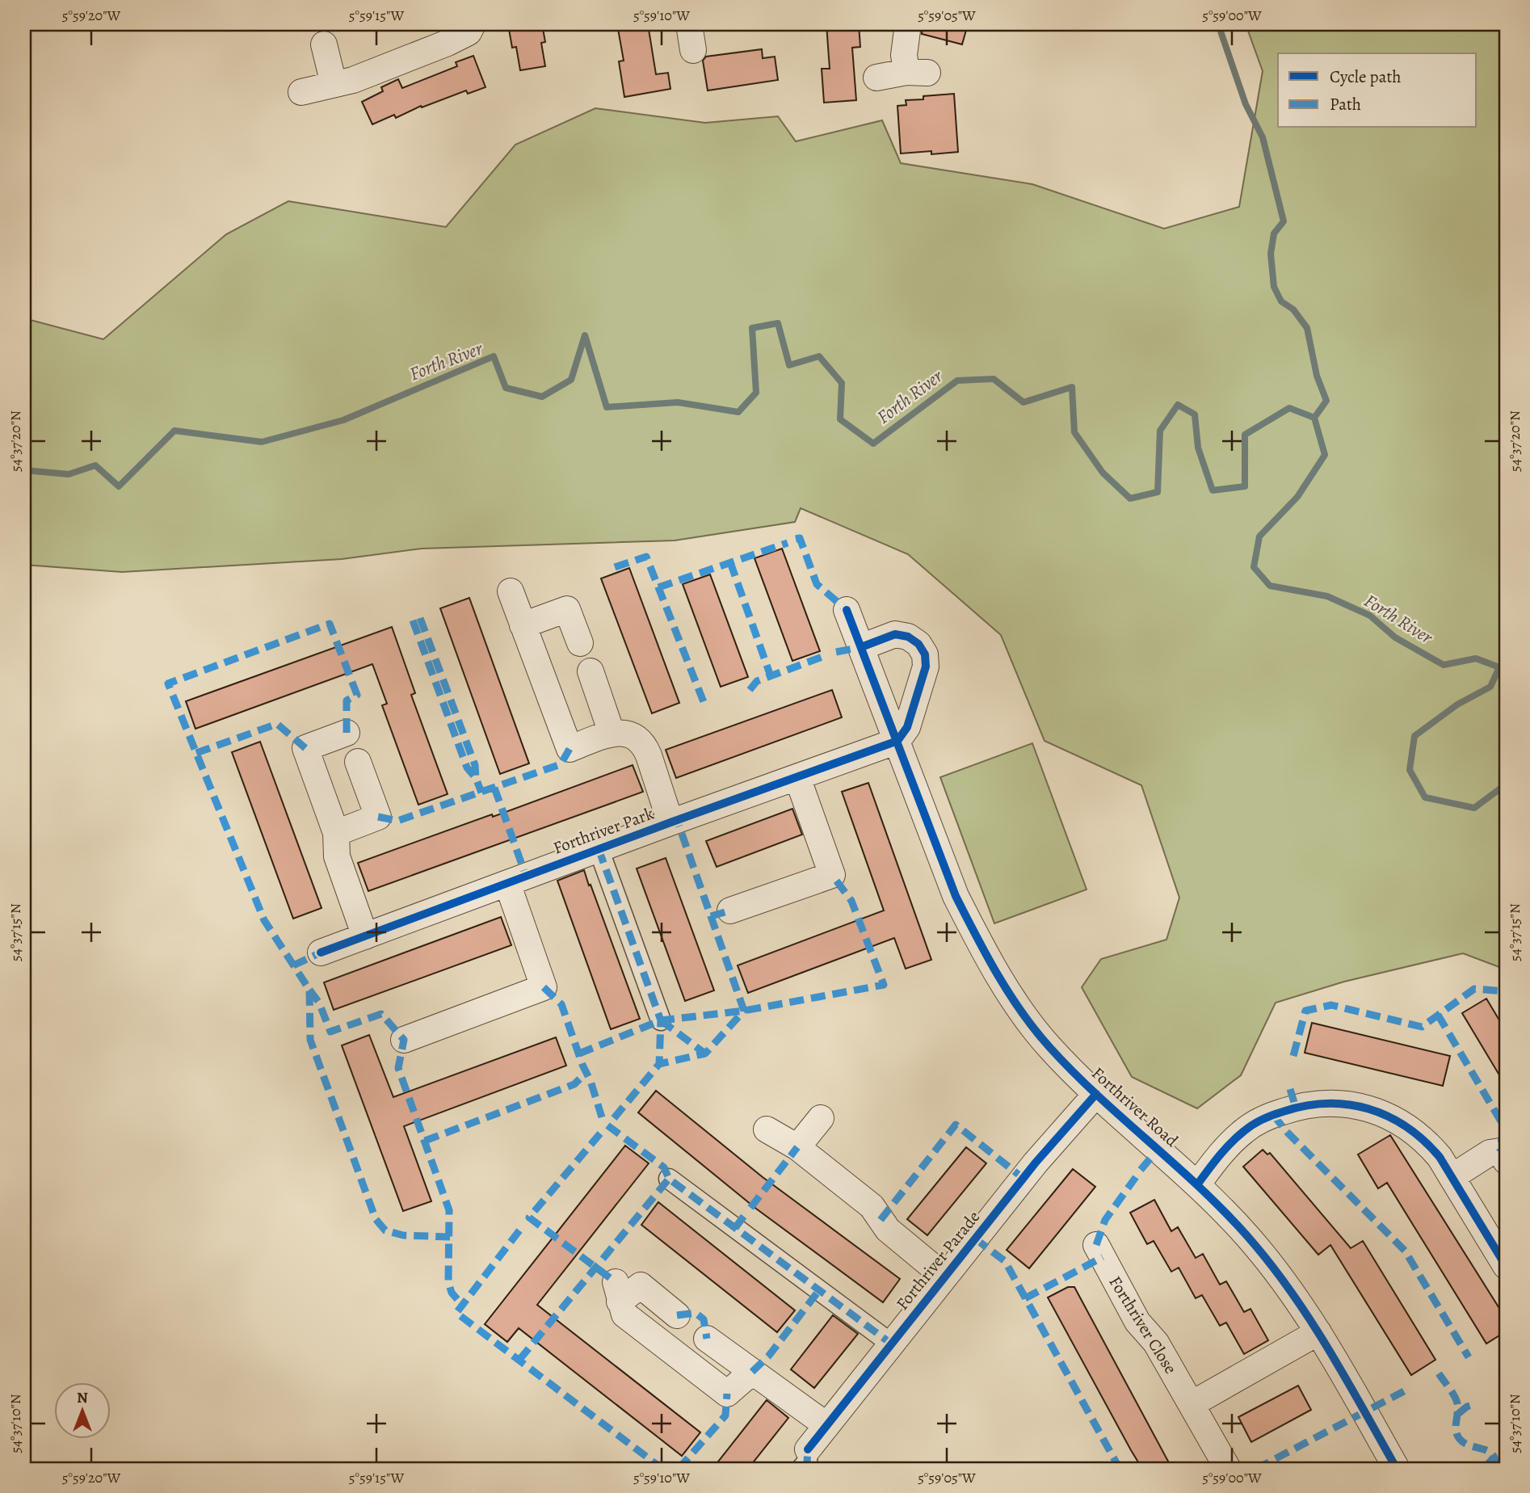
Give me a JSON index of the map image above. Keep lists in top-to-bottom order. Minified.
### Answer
{"streets":{"street":["Forthriver Park","Forthriver Road","Forthriver Parade","Forthriver Close"]},"crossings":[["Forthriver Park","Forthriver Road"],["Forthriver Road","Forthriver Parade"]],"water":["Forth River"],"legend":["Cycle path","Path"],"north":"top","coordinates":["5°59'20\"W","5°59'15\"W","5°59'10\"W","5°59'05\"W","5°59'00\"W","54°37'20\"N","54°37'15\"N","54°37'10\"N"]}
